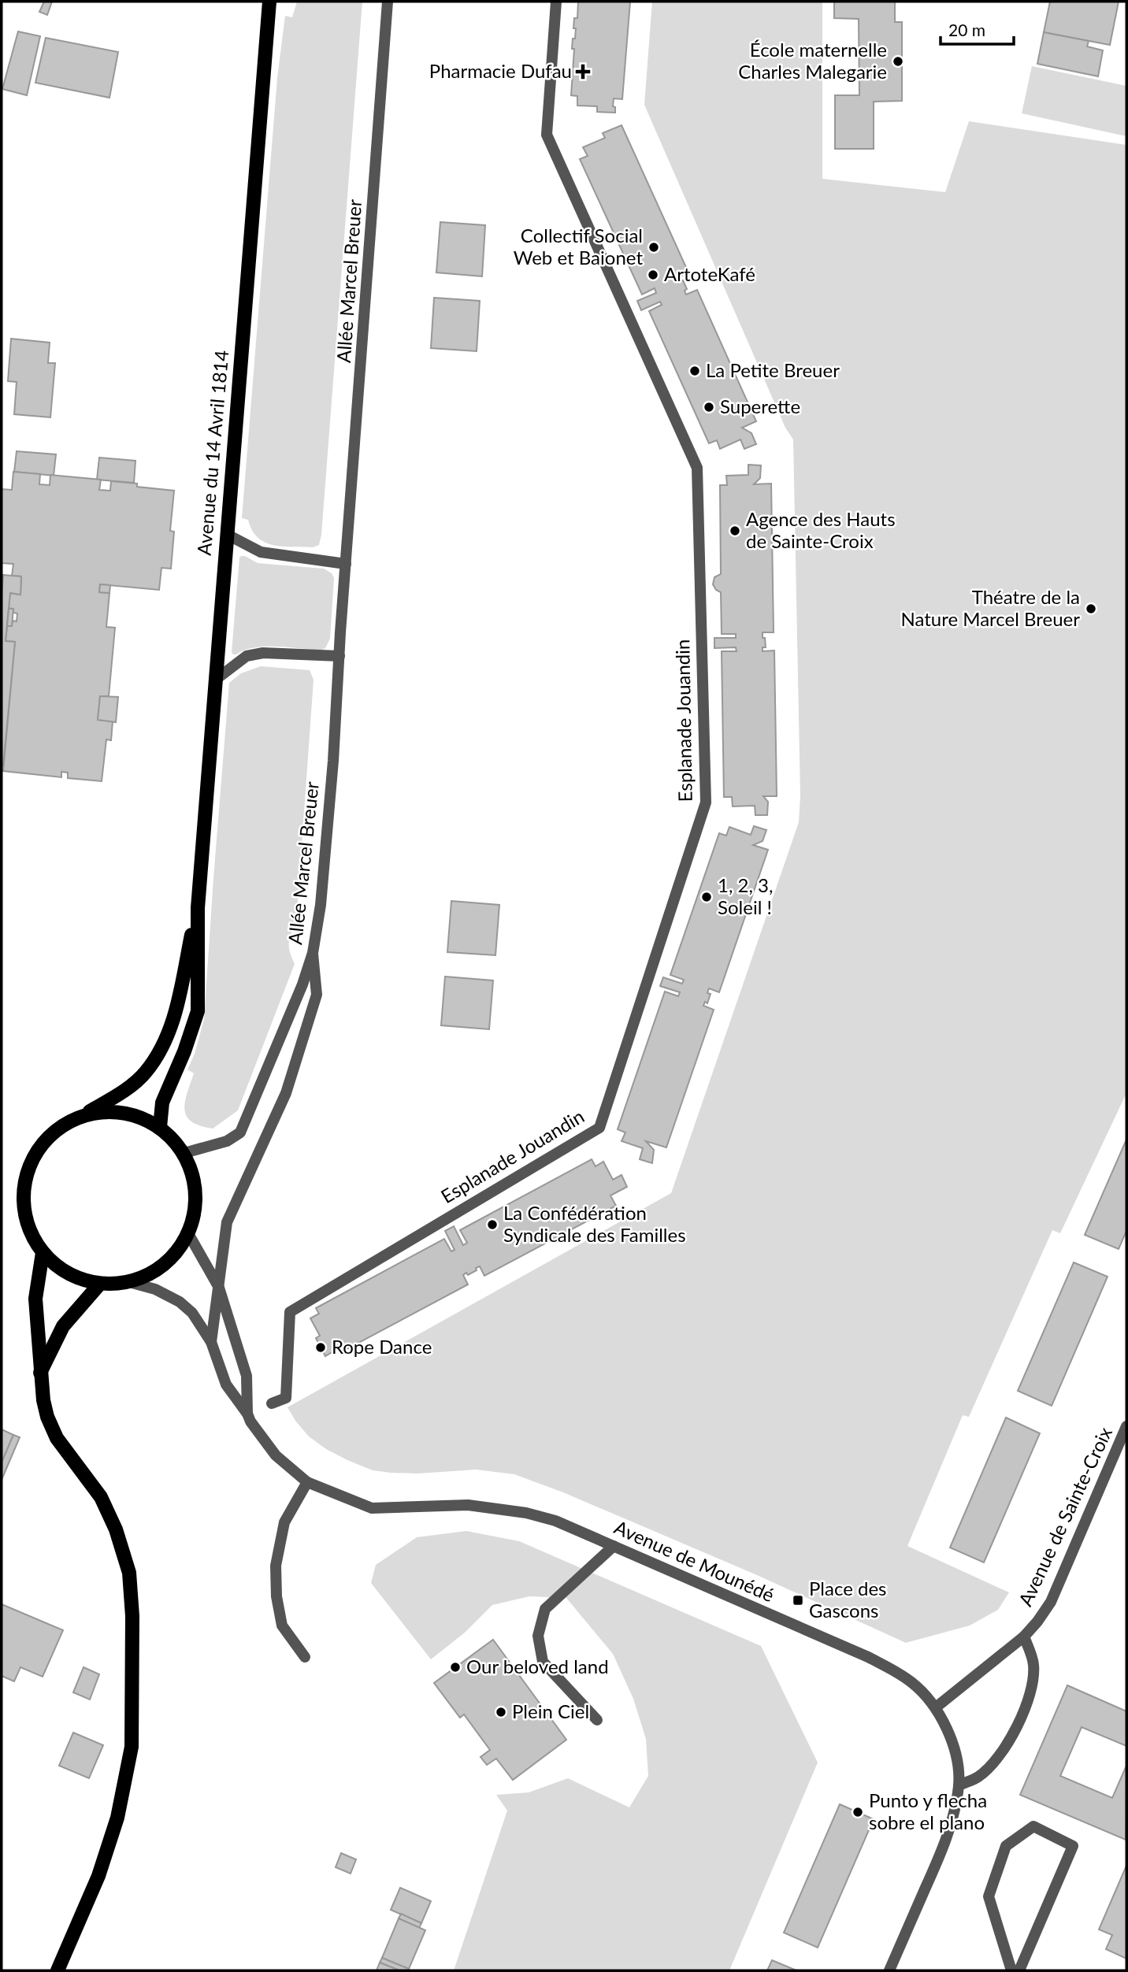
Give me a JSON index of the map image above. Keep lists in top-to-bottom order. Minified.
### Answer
{"streets":{"main road":["Avenue du 14 Avril 1814"],"street":["Allée Marcel Breuer","Esplanade Jouandin","Avenue de Sainte-Croix","Avenue de Mounédé"]},"crossings":[["Allée Marcel Breuer","Avenue du 14 Avril 1814"],["Allée Marcel Breuer","Avenue de Mounédé"],["Avenue du 14 Avril 1814","Avenue de Mounédé"],["Avenue de Sainte-Croix","Avenue de Mounédé"]],"places":{"other":["École maternelle Charles Malegarie","Collectif Social Web et Baionet","ArtoteKafé","La Petite Breuer","Superette","Agence des Hauts de Sainte-Croix","Théatre de la Nature Marcel Breuer","1, 2, 3, Soleil !","La Confédération Syndicale des Familles","Rope Dance","Our beloved land","Plein Ciel","Punto y flecha sobre el plano"],"health":["Pharmacie Dufau"],"transit":["Place des Gascons"]},"scale_bar":"20 m"}
